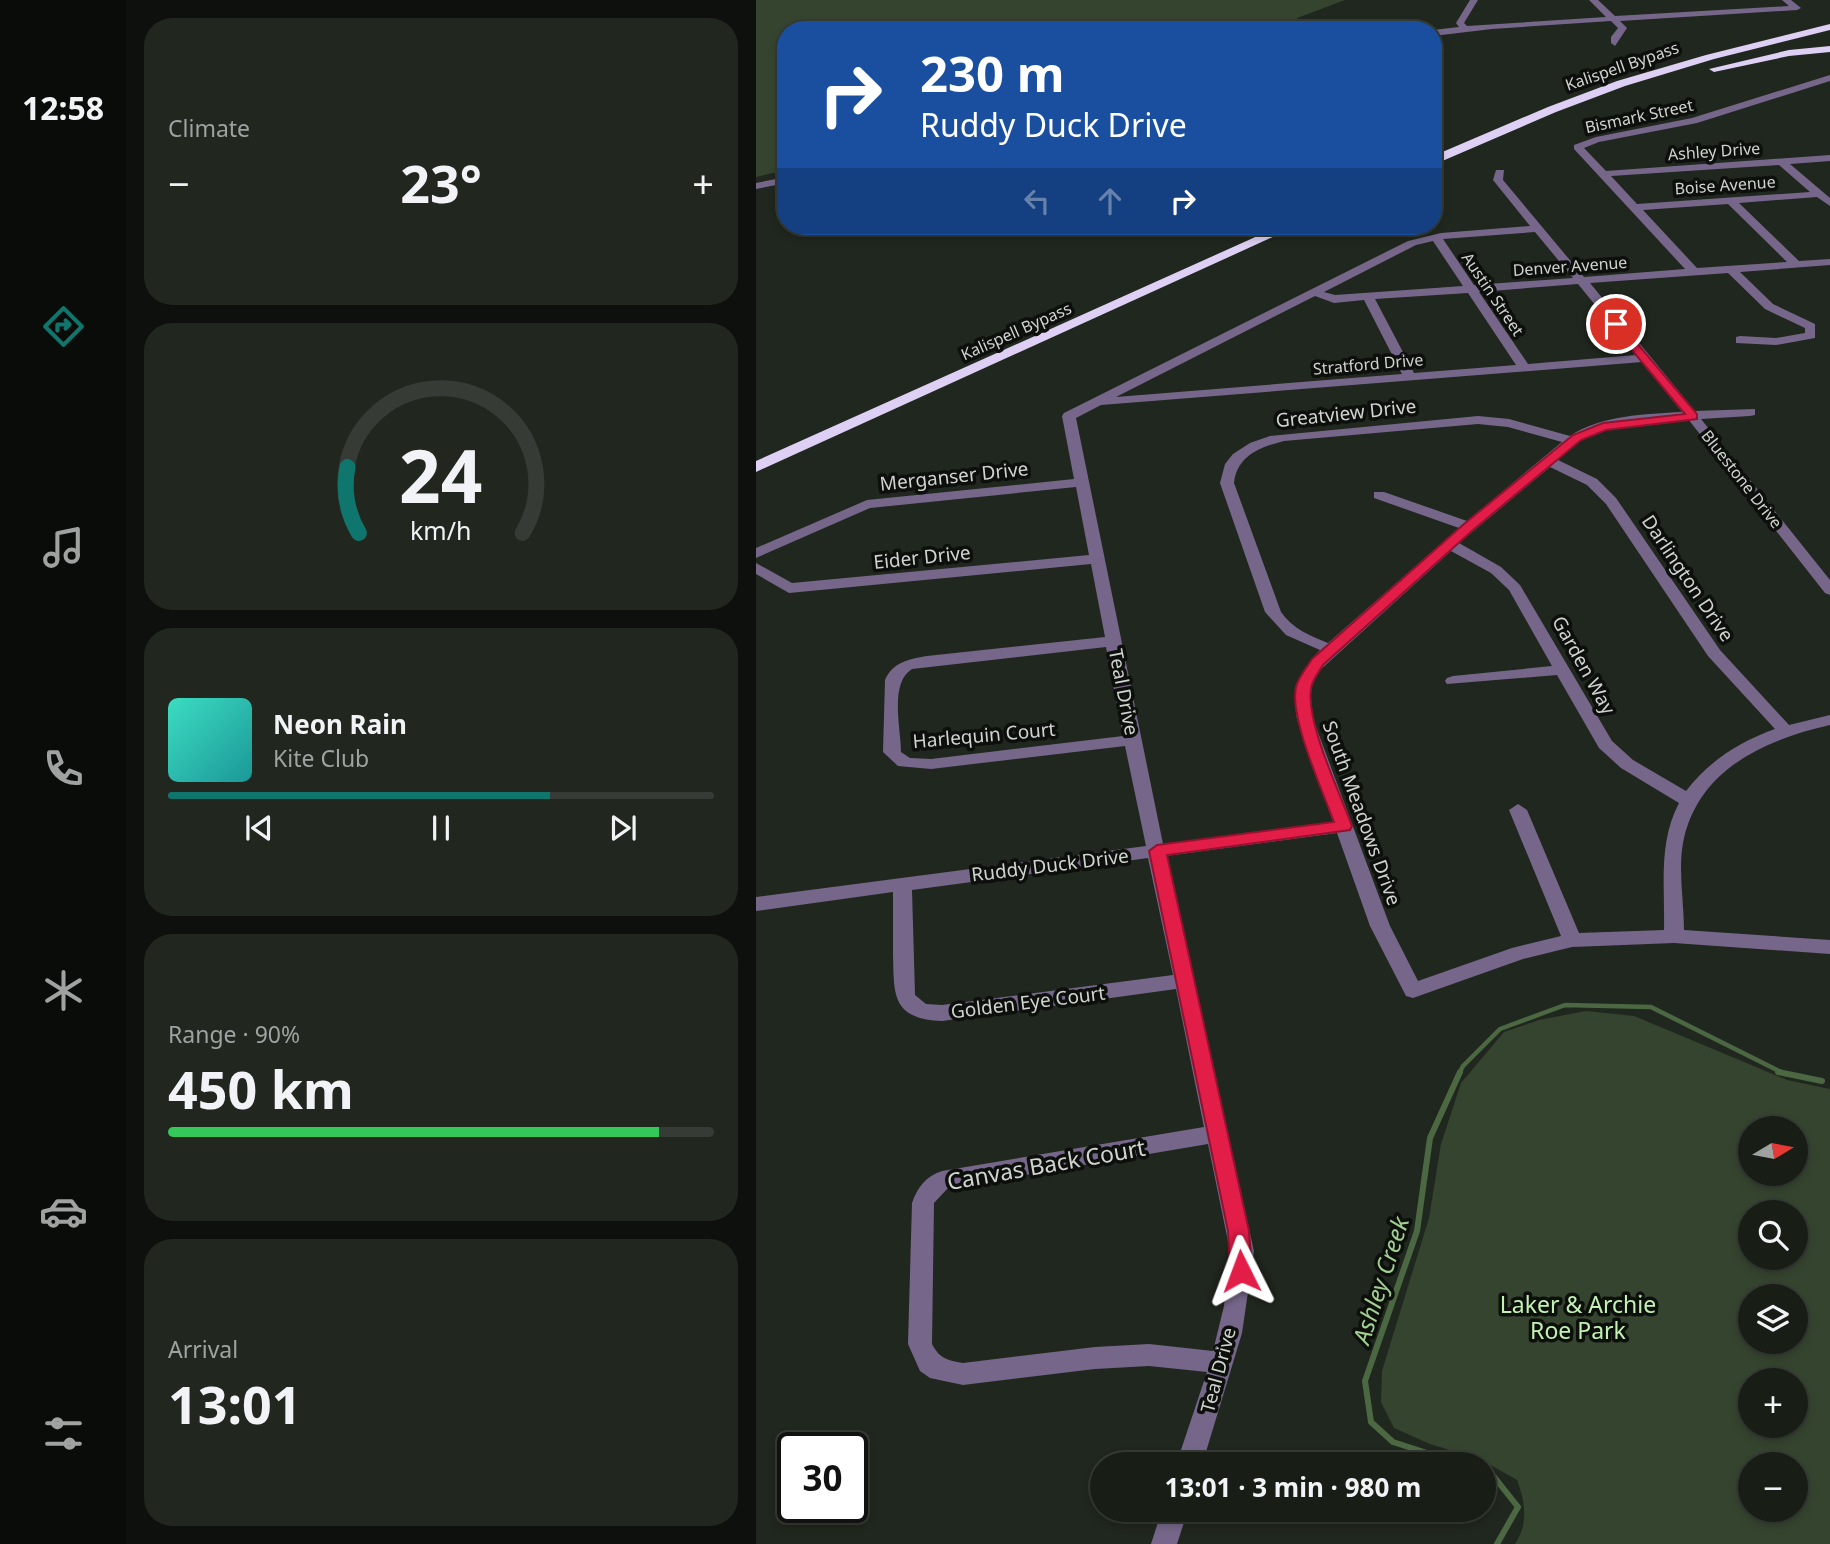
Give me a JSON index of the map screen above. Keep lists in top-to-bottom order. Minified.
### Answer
{"streets":{"highway":["Kalispell Bypass"],"street":["Bismark Street","Ashley Drive","Boise Avenue","Denver Avenue","Austin Street","Stratford Drive","Greatview Drive","Merganser Drive","Bluestone Drive","Eider Drive","Darlington Drive","Garden Way","Teal Drive","Harlequin Court","South Meadows Drive","Ruddy Duck Drive","Golden Eye Court","Canvas Back Court"]},"crossings":[["Bismark Street","Ashley Drive"],["Bismark Street","Boise Avenue"],["Bismark Street","Denver Avenue"],["Denver Avenue","Austin Street"],["Denver Avenue","Bluestone Drive"],["Denver Avenue","Teal Drive"],["Austin Street","Stratford Drive"],["Austin Street","Teal Drive"],["Stratford Drive","Bluestone Drive"],["Stratford Drive","Teal Drive"],["Greatview Drive","South Meadows Drive"],["Merganser Drive","Teal Drive"],["Bluestone Drive","Teal Drive"],["Bluestone Drive","South Meadows Drive"],["Eider Drive","Teal Drive"],["Darlington Drive","South Meadows Drive"],["Garden Way","South Meadows Drive"],["Teal Drive","Harlequin Court"],["Teal Drive","Ruddy Duck Drive"],["Teal Drive","Golden Eye Court"],["Teal Drive","Canvas Back Court"],["South Meadows Drive","Ruddy Duck Drive"],["Ruddy Duck Drive","Golden Eye Court"]],"water":["Ashley Creek"],"parks":["Laker & Archie Roe Park"],"north":"right","page":{"tabs":"12:58","tile":["Climate",["Range · 90%","450 km"],["Arrival","13:01"]],"turn":["230 m","Ruddy Duck Drive"],"heat":["−","23°","+"],"song":["Neon Rain","Kite Club"],"map_buttons":["+","−"],"limit":"30","trip":"13:01 · 3 min · 980 m","gauge":["24","km/h"]}}
